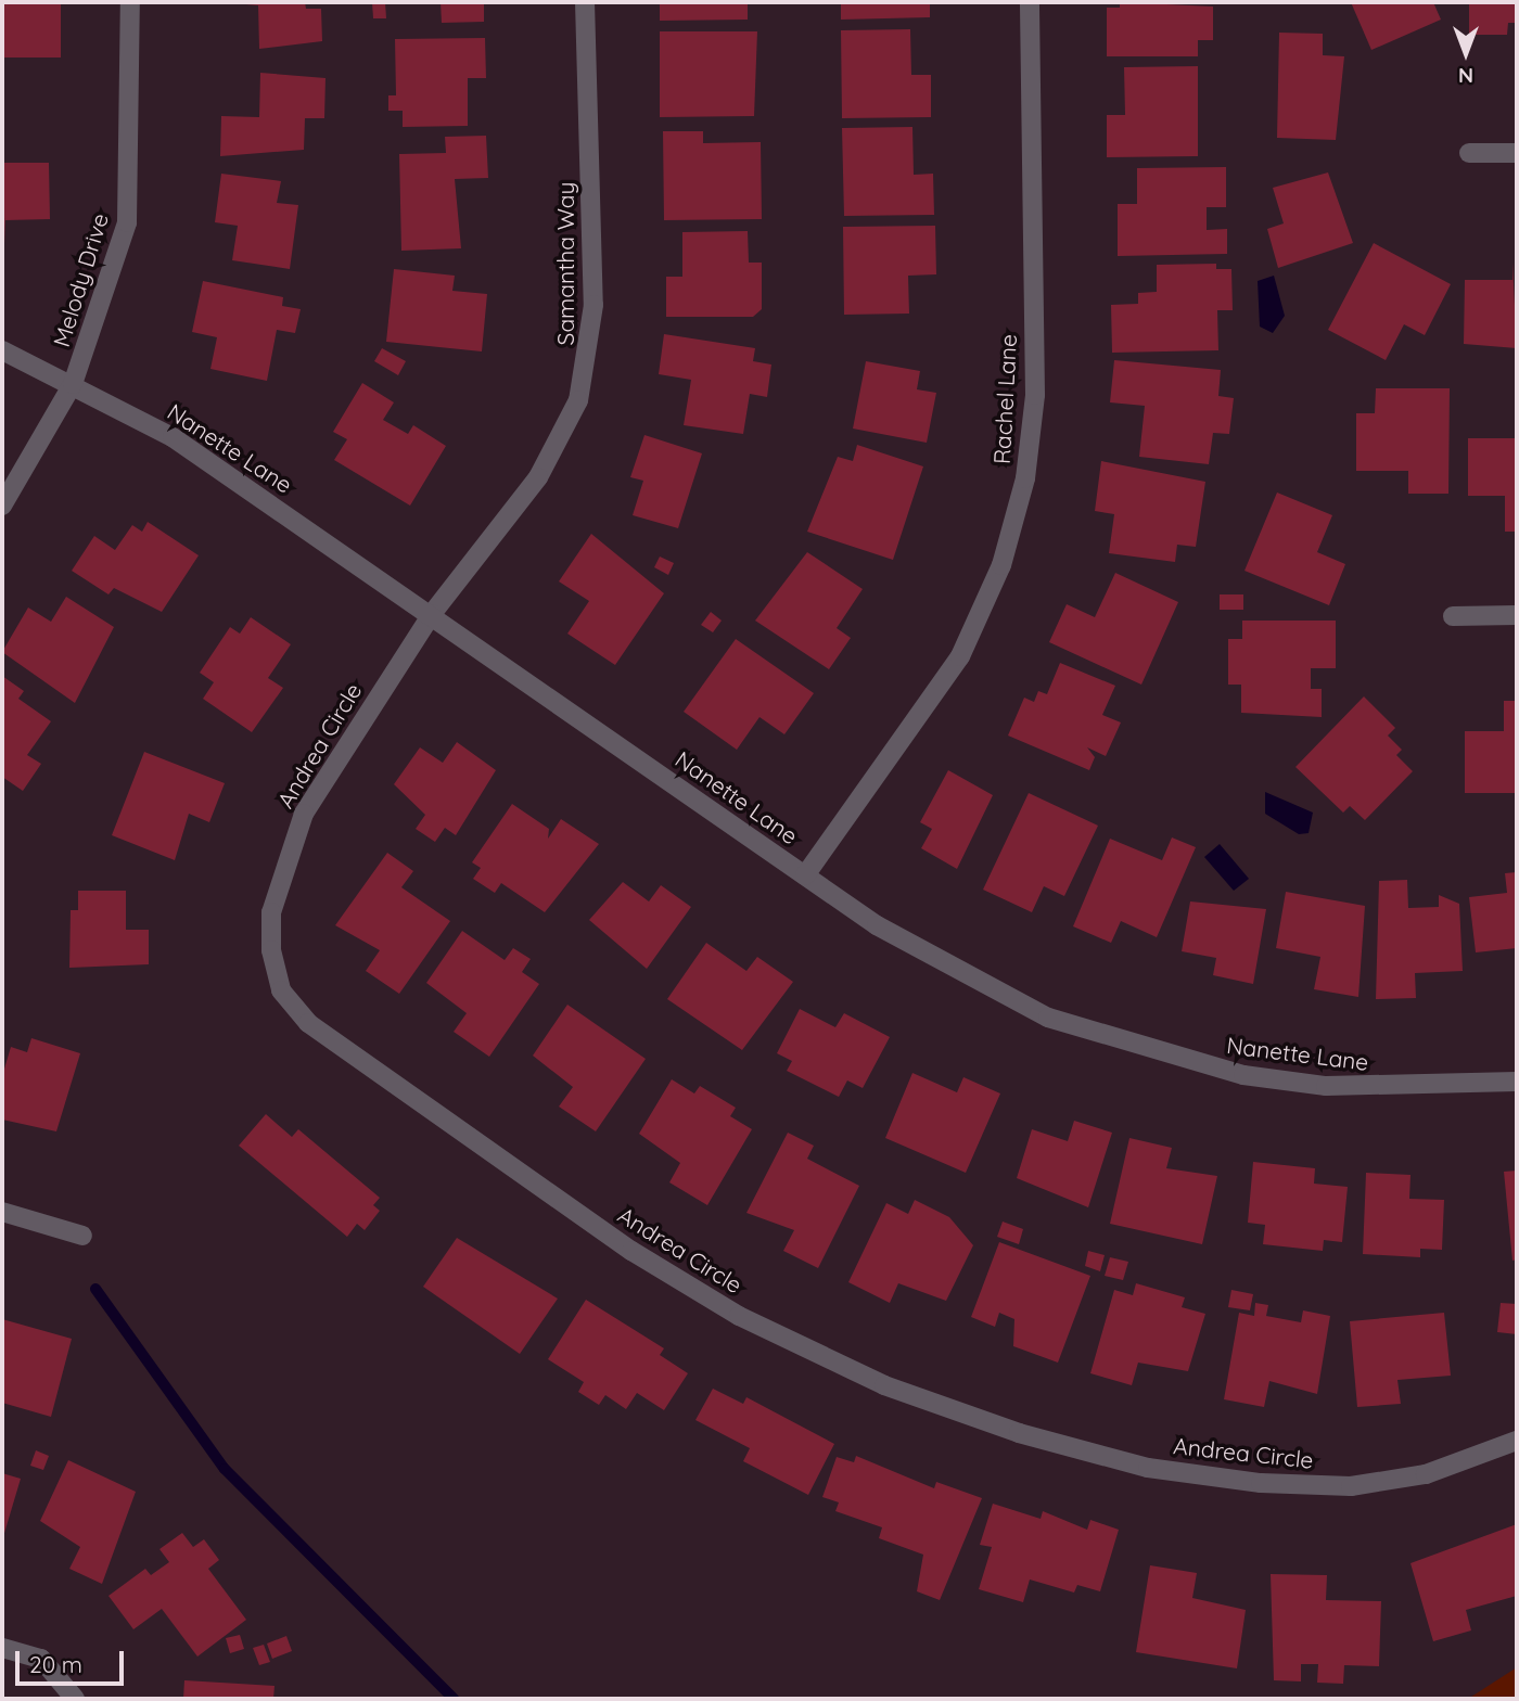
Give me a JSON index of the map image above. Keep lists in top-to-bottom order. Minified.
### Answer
{"streets":{"street":["Samantha Way","Melody Drive","Rachel Lane","Nanette Lane","Andrea Circle"]},"crossings":[["Samantha Way","Nanette Lane"],["Samantha Way","Andrea Circle"],["Melody Drive","Nanette Lane"],["Rachel Lane","Nanette Lane"],["Nanette Lane","Andrea Circle"]],"scale_bar":"20 m","north":"bottom"}
